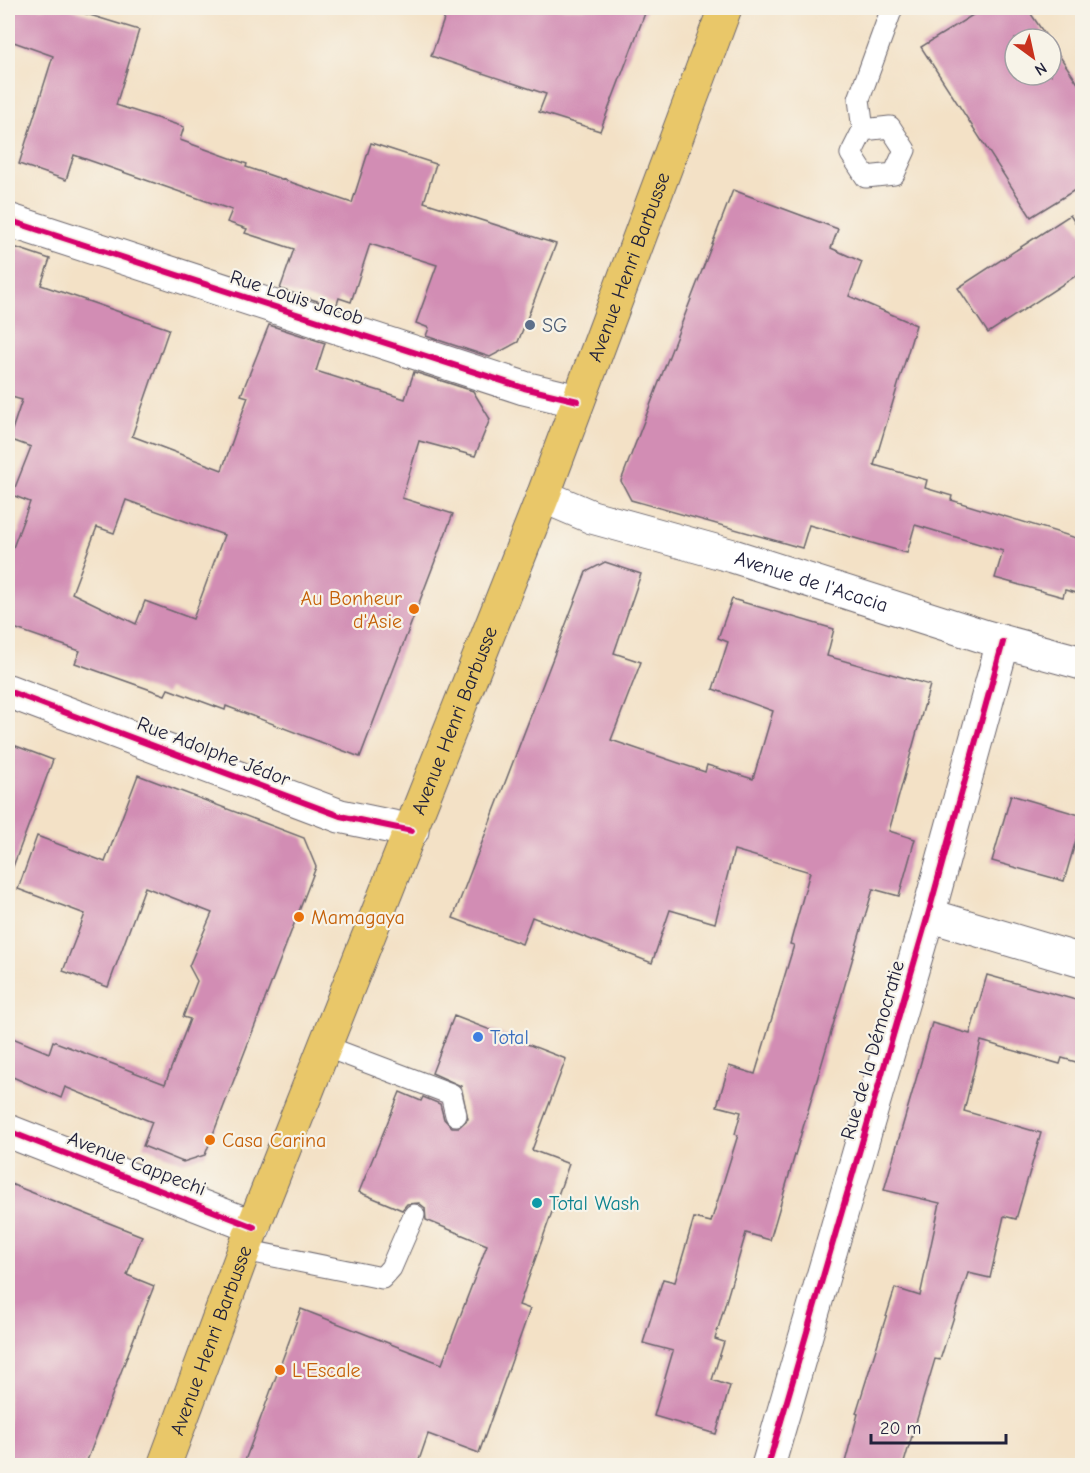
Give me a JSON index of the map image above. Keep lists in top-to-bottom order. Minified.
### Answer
{"streets":{"main road":["Avenue Henri Barbusse"],"street":["Rue Louis Jacob","Avenue de l'Acacia","Rue Adolphe Jédor","Rue de la Démocratie","Avenue Cappechi"]},"crossings":[["Avenue Henri Barbusse","Rue Louis Jacob"],["Avenue Henri Barbusse","Avenue de l'Acacia"],["Avenue Henri Barbusse","Rue Adolphe Jédor"],["Avenue Henri Barbusse","Avenue Cappechi"],["Avenue de l'Acacia","Rue de la Démocratie"]],"places":["SG","Au Bonheur d'Asie","Mamagaya","Total","Casa Carina","Total Wash","L'Escale"],"scale_bar":"20 m","north":"bottom right"}
